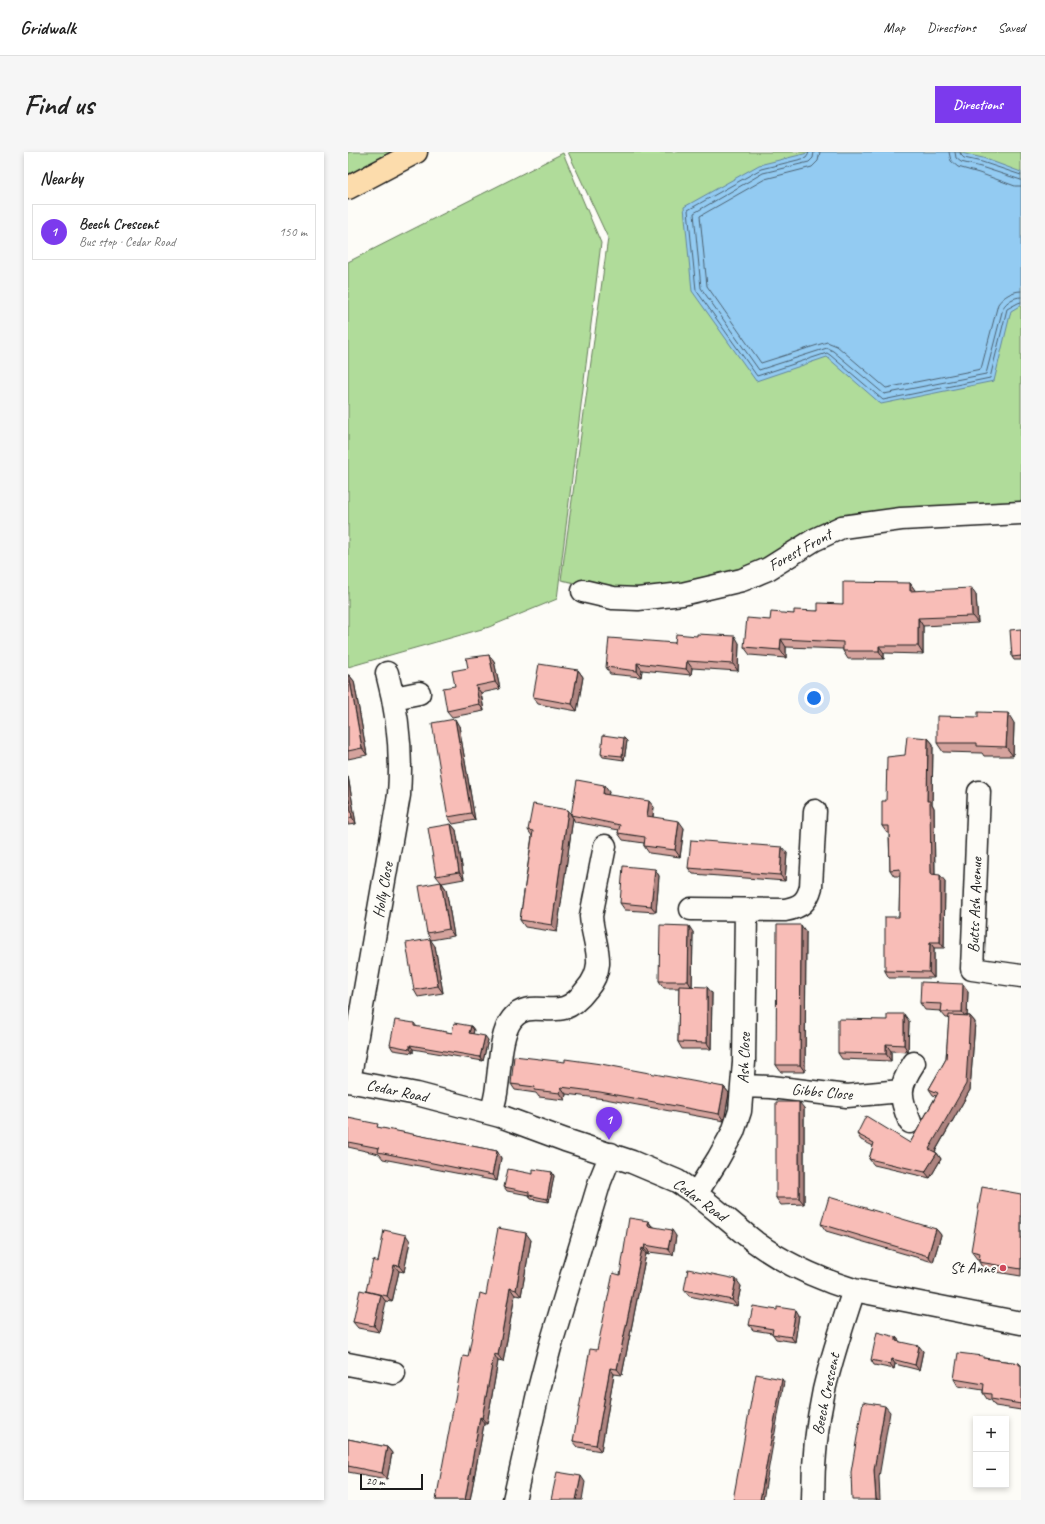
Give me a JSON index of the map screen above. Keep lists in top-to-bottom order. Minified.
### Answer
{"streets":{"street":["Forest Front","Holly Close","Butts Ash Avenue","Ash Close","Cedar Road","Gibbs Close","Beech Crescent"]},"crossings":[["Holly Close","Cedar Road"],["Ash Close","Cedar Road"],["Ash Close","Gibbs Close"],["Cedar Road","Beech Crescent"]],"places":["St Anne"],"scale_bar":"20 m","page":{"header":"Gridwalk","nav":["Map","Directions","Saved"],"buttons":"Directions","title":"Find us","heading":"Nearby","list":[{"mark":"1","name":"Beech Crescent","note":"Bus stop · Cedar Road","value":"150 m"}],"pins":"1","map_buttons":["+","−"],"scale":"20 m"}}
